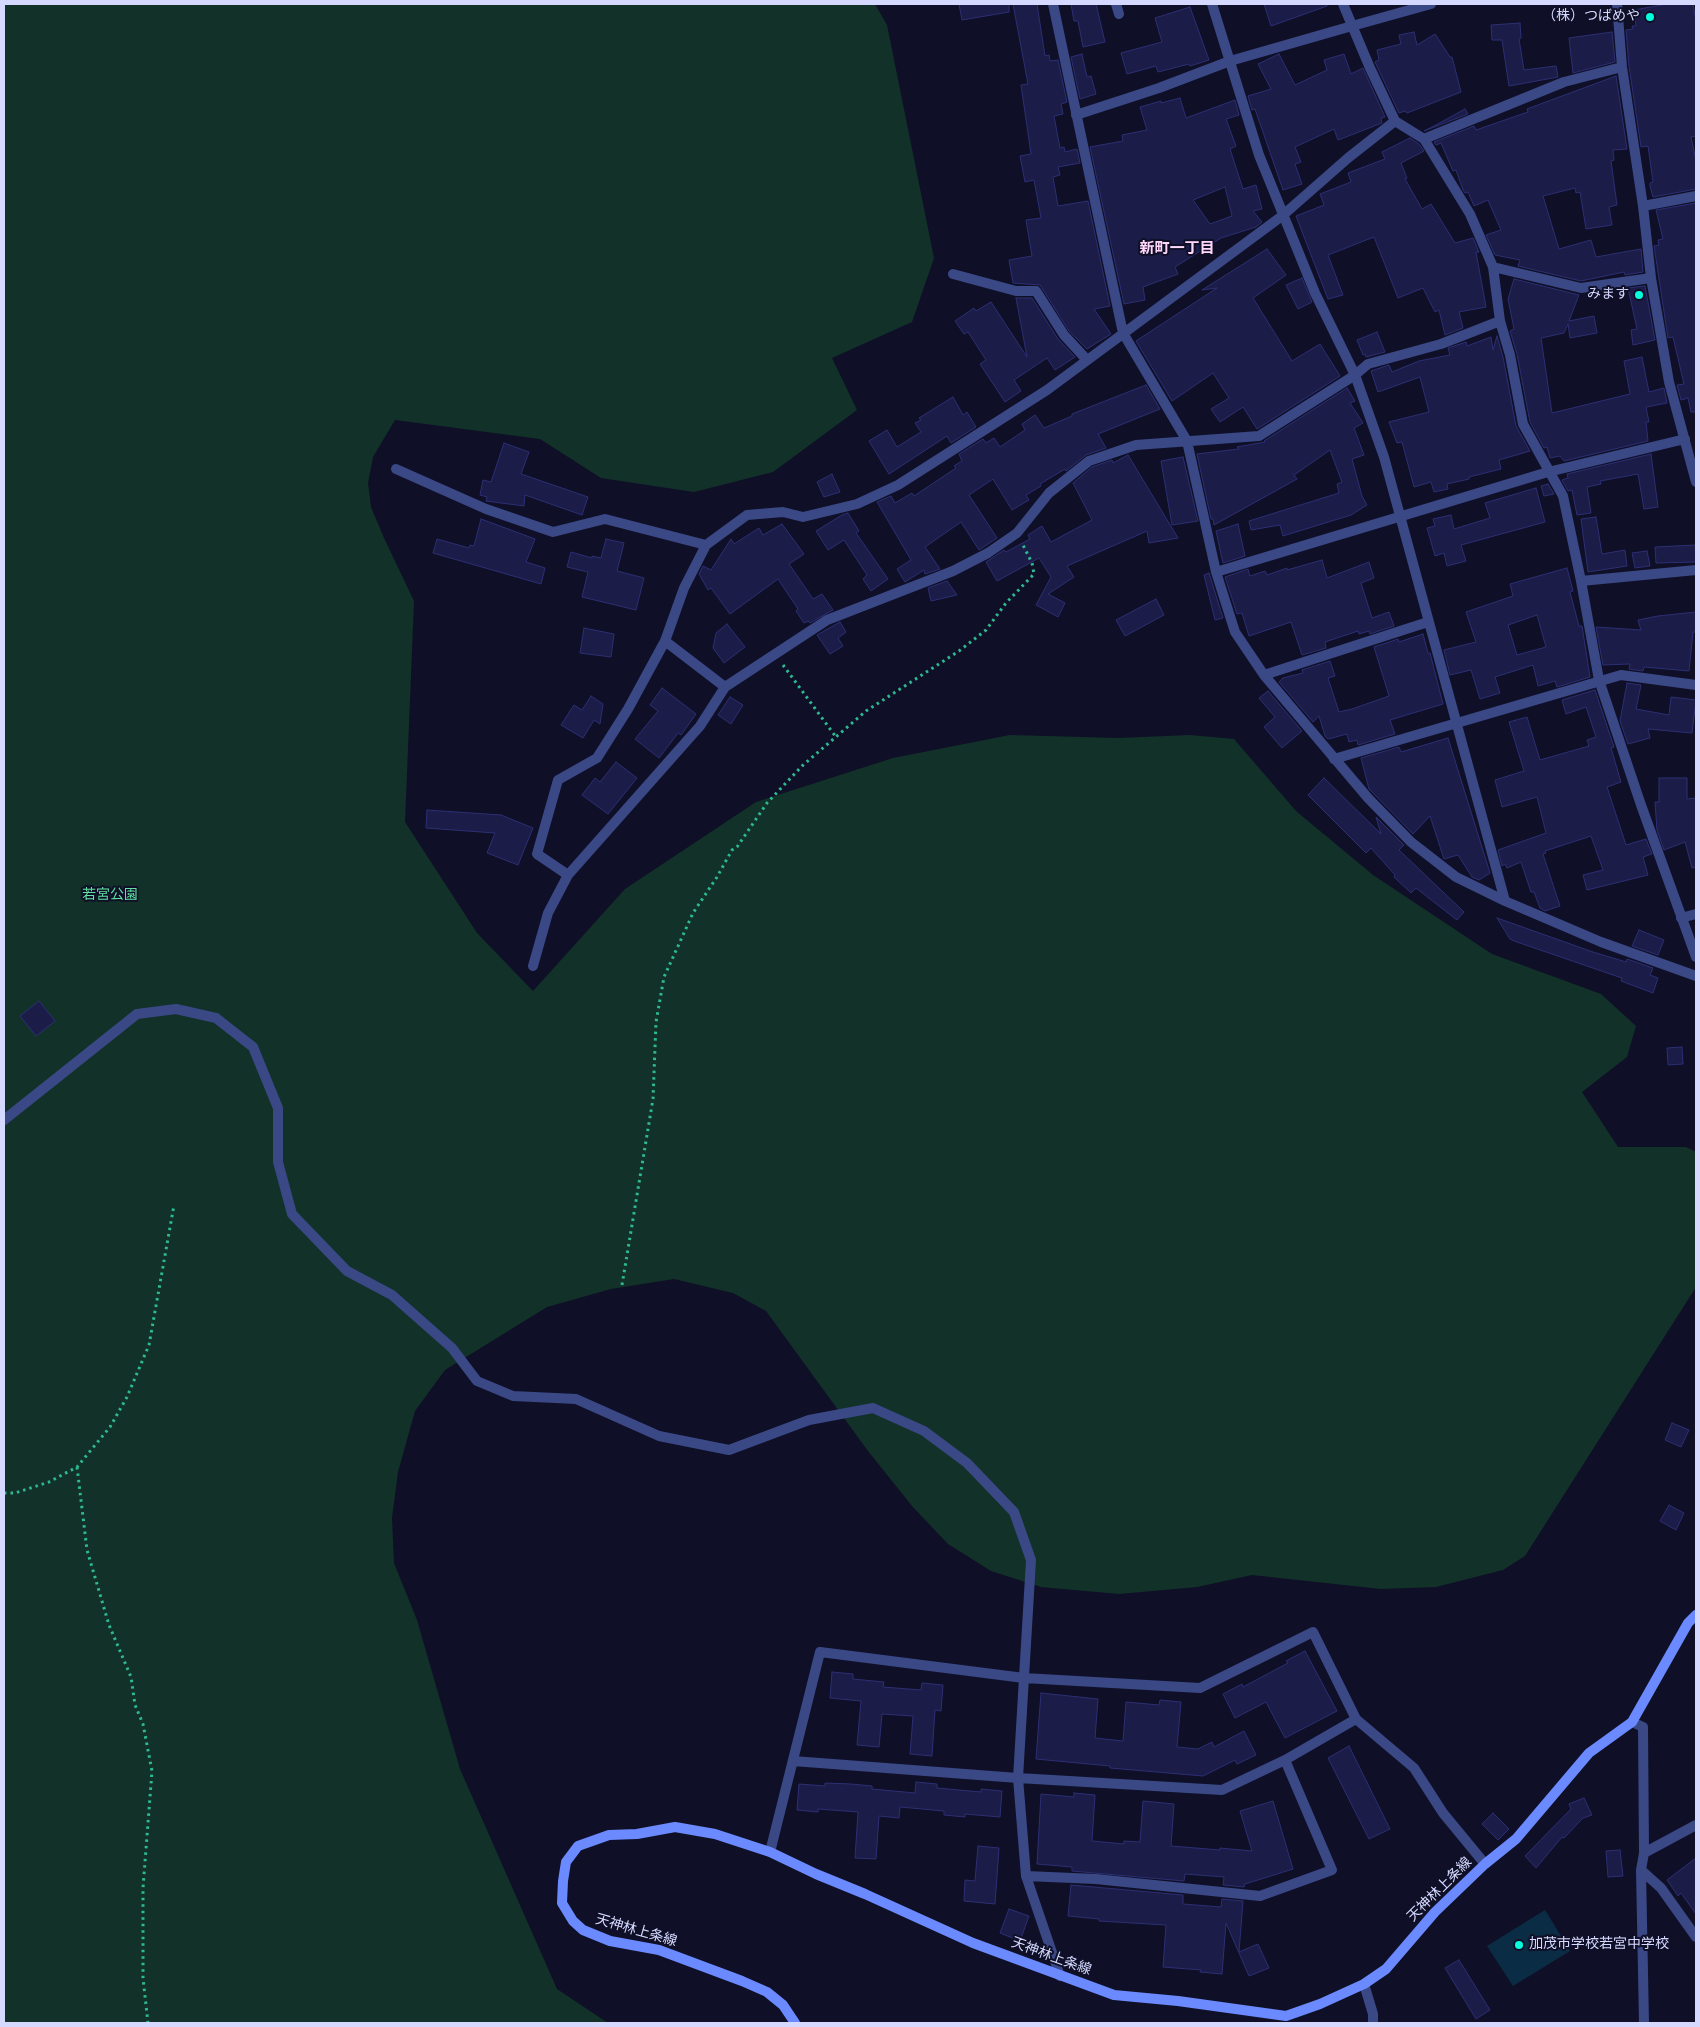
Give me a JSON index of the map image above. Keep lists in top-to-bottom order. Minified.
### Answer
{"streets":{"main road":["天神林上条線"]},"districts":["新町一丁目"],"parks":["若宮公園"],"places":["（株）つばめや","みます","加茂市学校若宮中学校"]}
